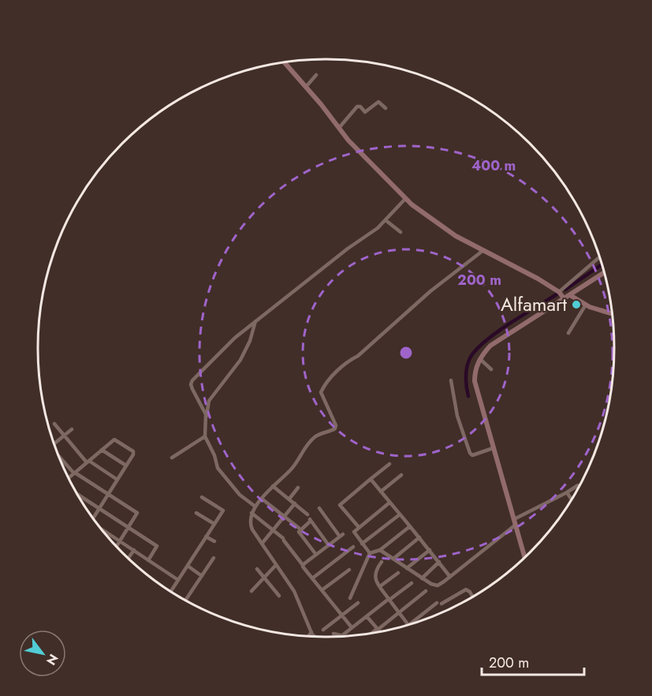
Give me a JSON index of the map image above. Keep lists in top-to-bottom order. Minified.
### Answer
{"places":["Alfamart"],"scale_bar":"200 m","north":"bottom right","rings":["400 m","200 m"]}
